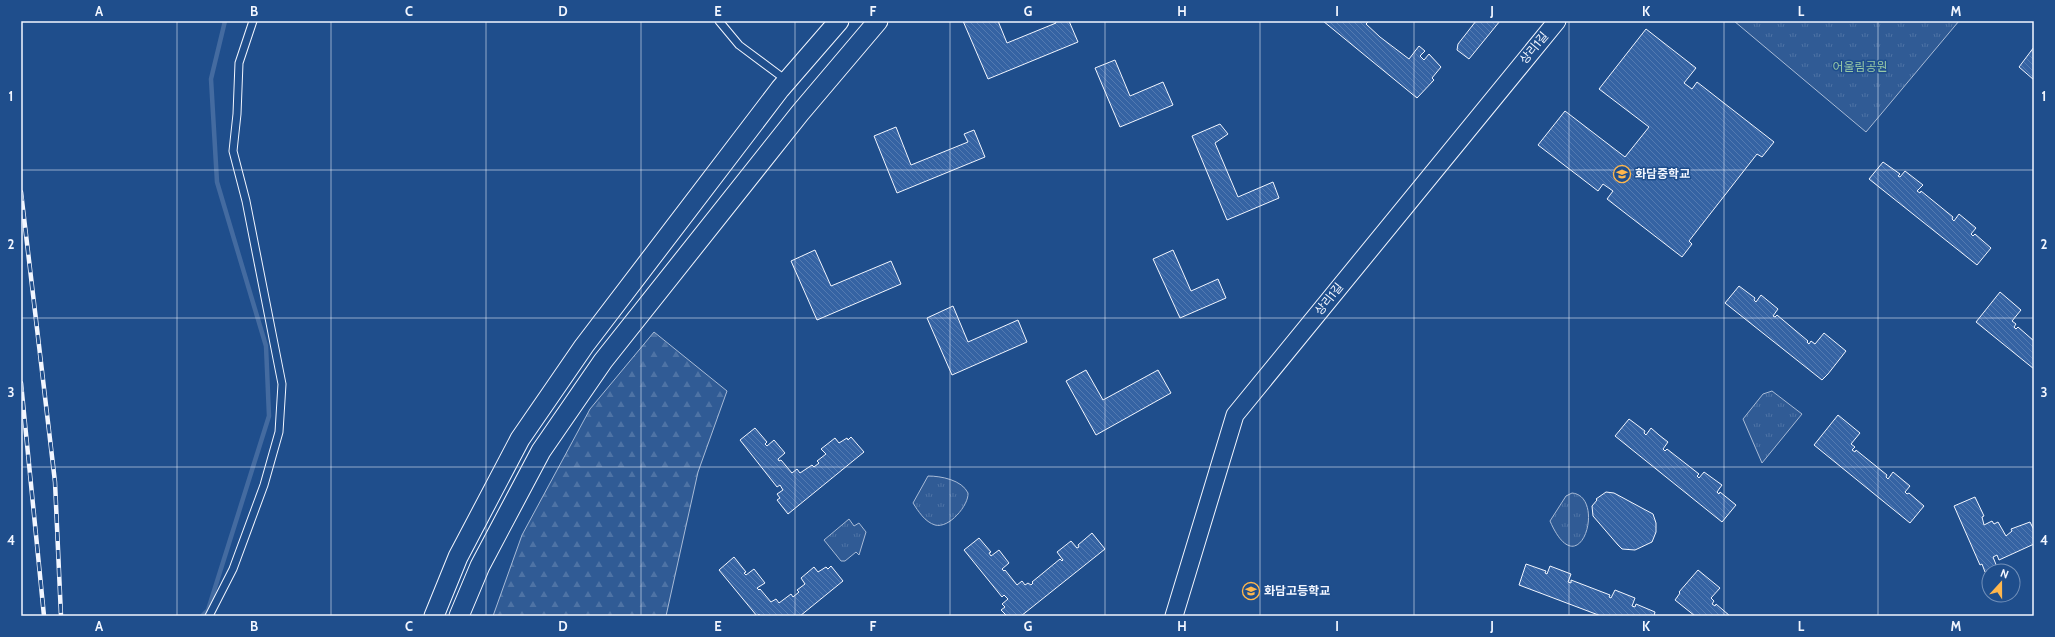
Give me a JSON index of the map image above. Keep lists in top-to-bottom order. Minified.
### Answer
{"streets":{"street":["상리1길"]},"parks":["어울림공원"],"places":{"school or university":["화담중학교","화담고등학교"]},"north":"top","grid":{"columns":["A","B","C","D","E","F","G","H","I","J","K","L","M"],"rows":["1","2","3","4"]}}
